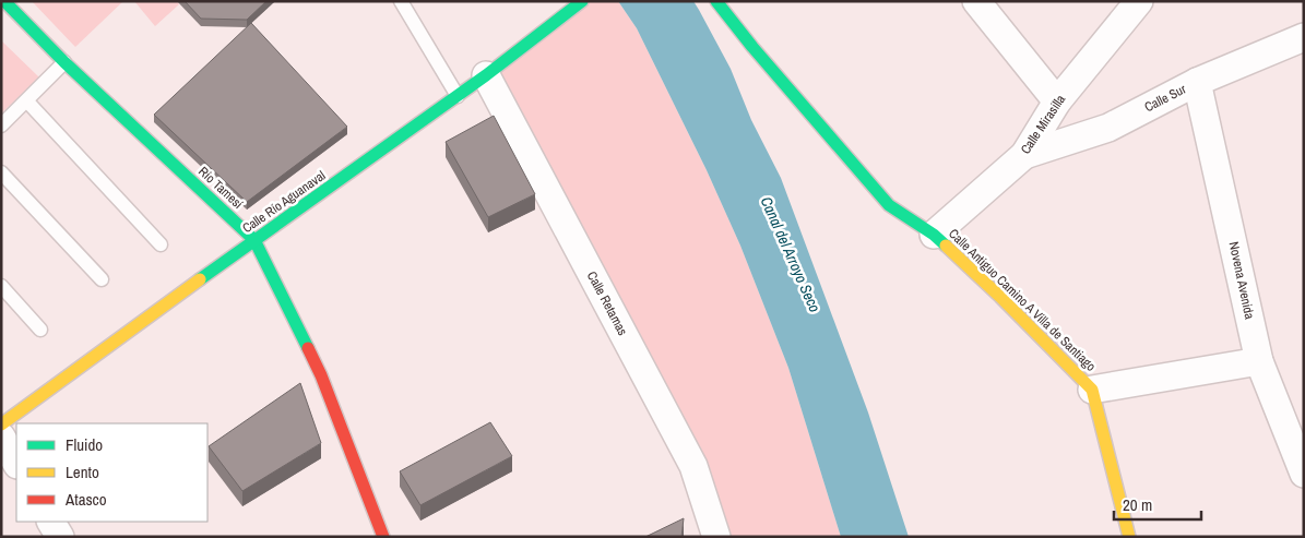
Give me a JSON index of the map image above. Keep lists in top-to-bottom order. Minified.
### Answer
{"streets":{"street":["Calle Sur","Calle Mirasilla","Río Tamesí","Calle Río Aguanaval","Novena Avenida","Calle Antiguo Camino A Villa de Santiago","Calle Retamas"]},"crossings":[["Calle Sur","Calle Mirasilla"],["Calle Sur","Novena Avenida"],["Calle Mirasilla","Calle Antiguo Camino A Villa de Santiago"],["Río Tamesí","Calle Río Aguanaval"],["Calle Río Aguanaval","Calle Retamas"]],"water":["Canal del Arroyo Seco"],"legend":["Fluido","Lento","Atasco"],"scale_bar":"20 m"}
